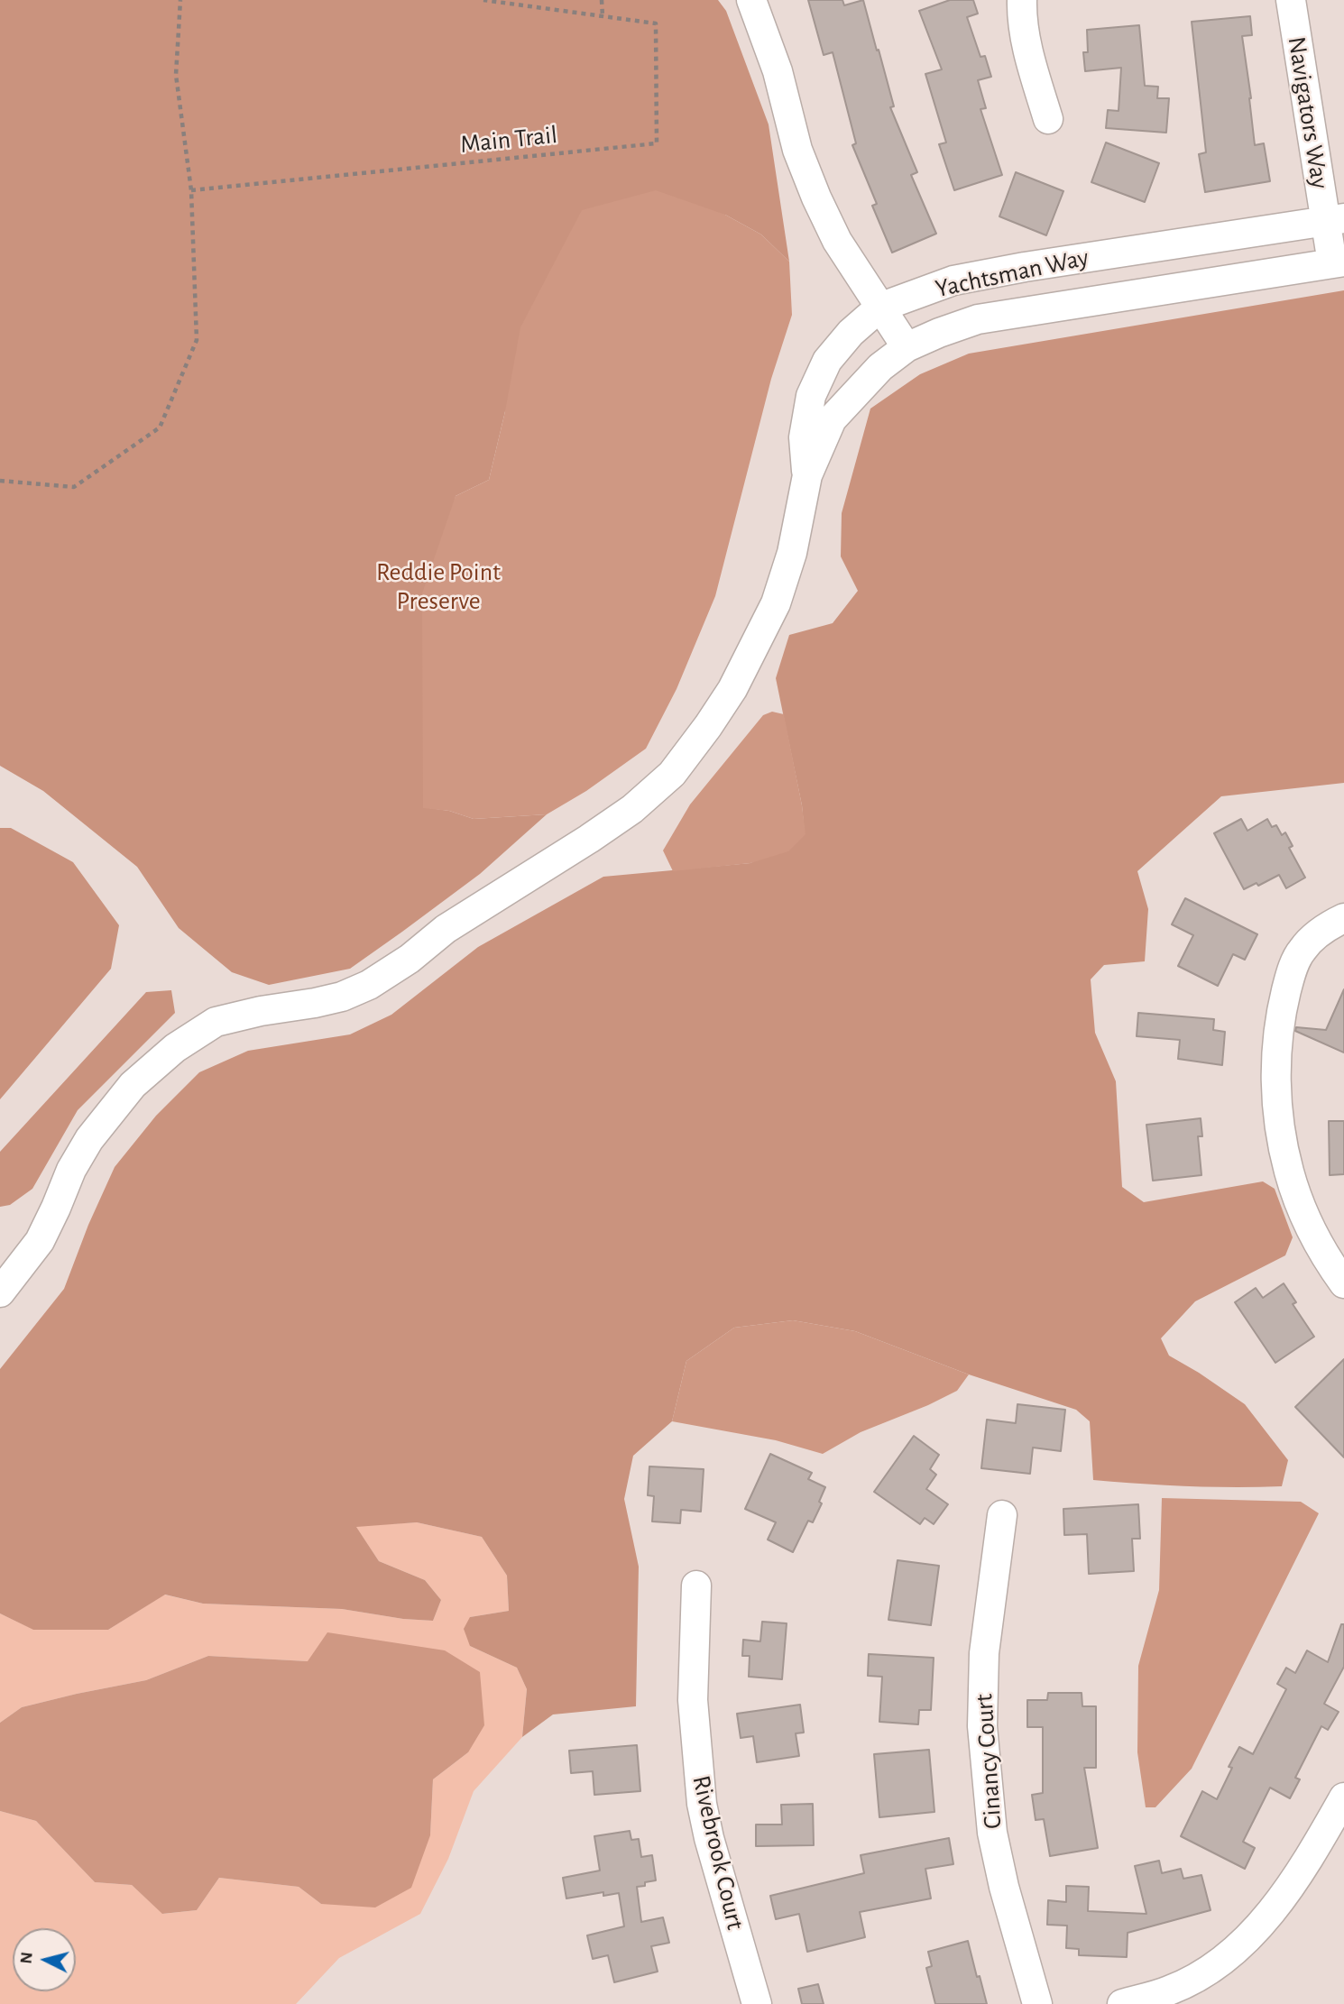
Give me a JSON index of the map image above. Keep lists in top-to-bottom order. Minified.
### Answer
{"streets":{"street":["Navigators Way","Yachtsman Way","Cinancy Court","Rivebrook Court"],"path":["Main Trail"]},"crossings":[["Navigators Way","Yachtsman Way"]],"parks":["Reddie Point Preserve"],"north":"left"}
